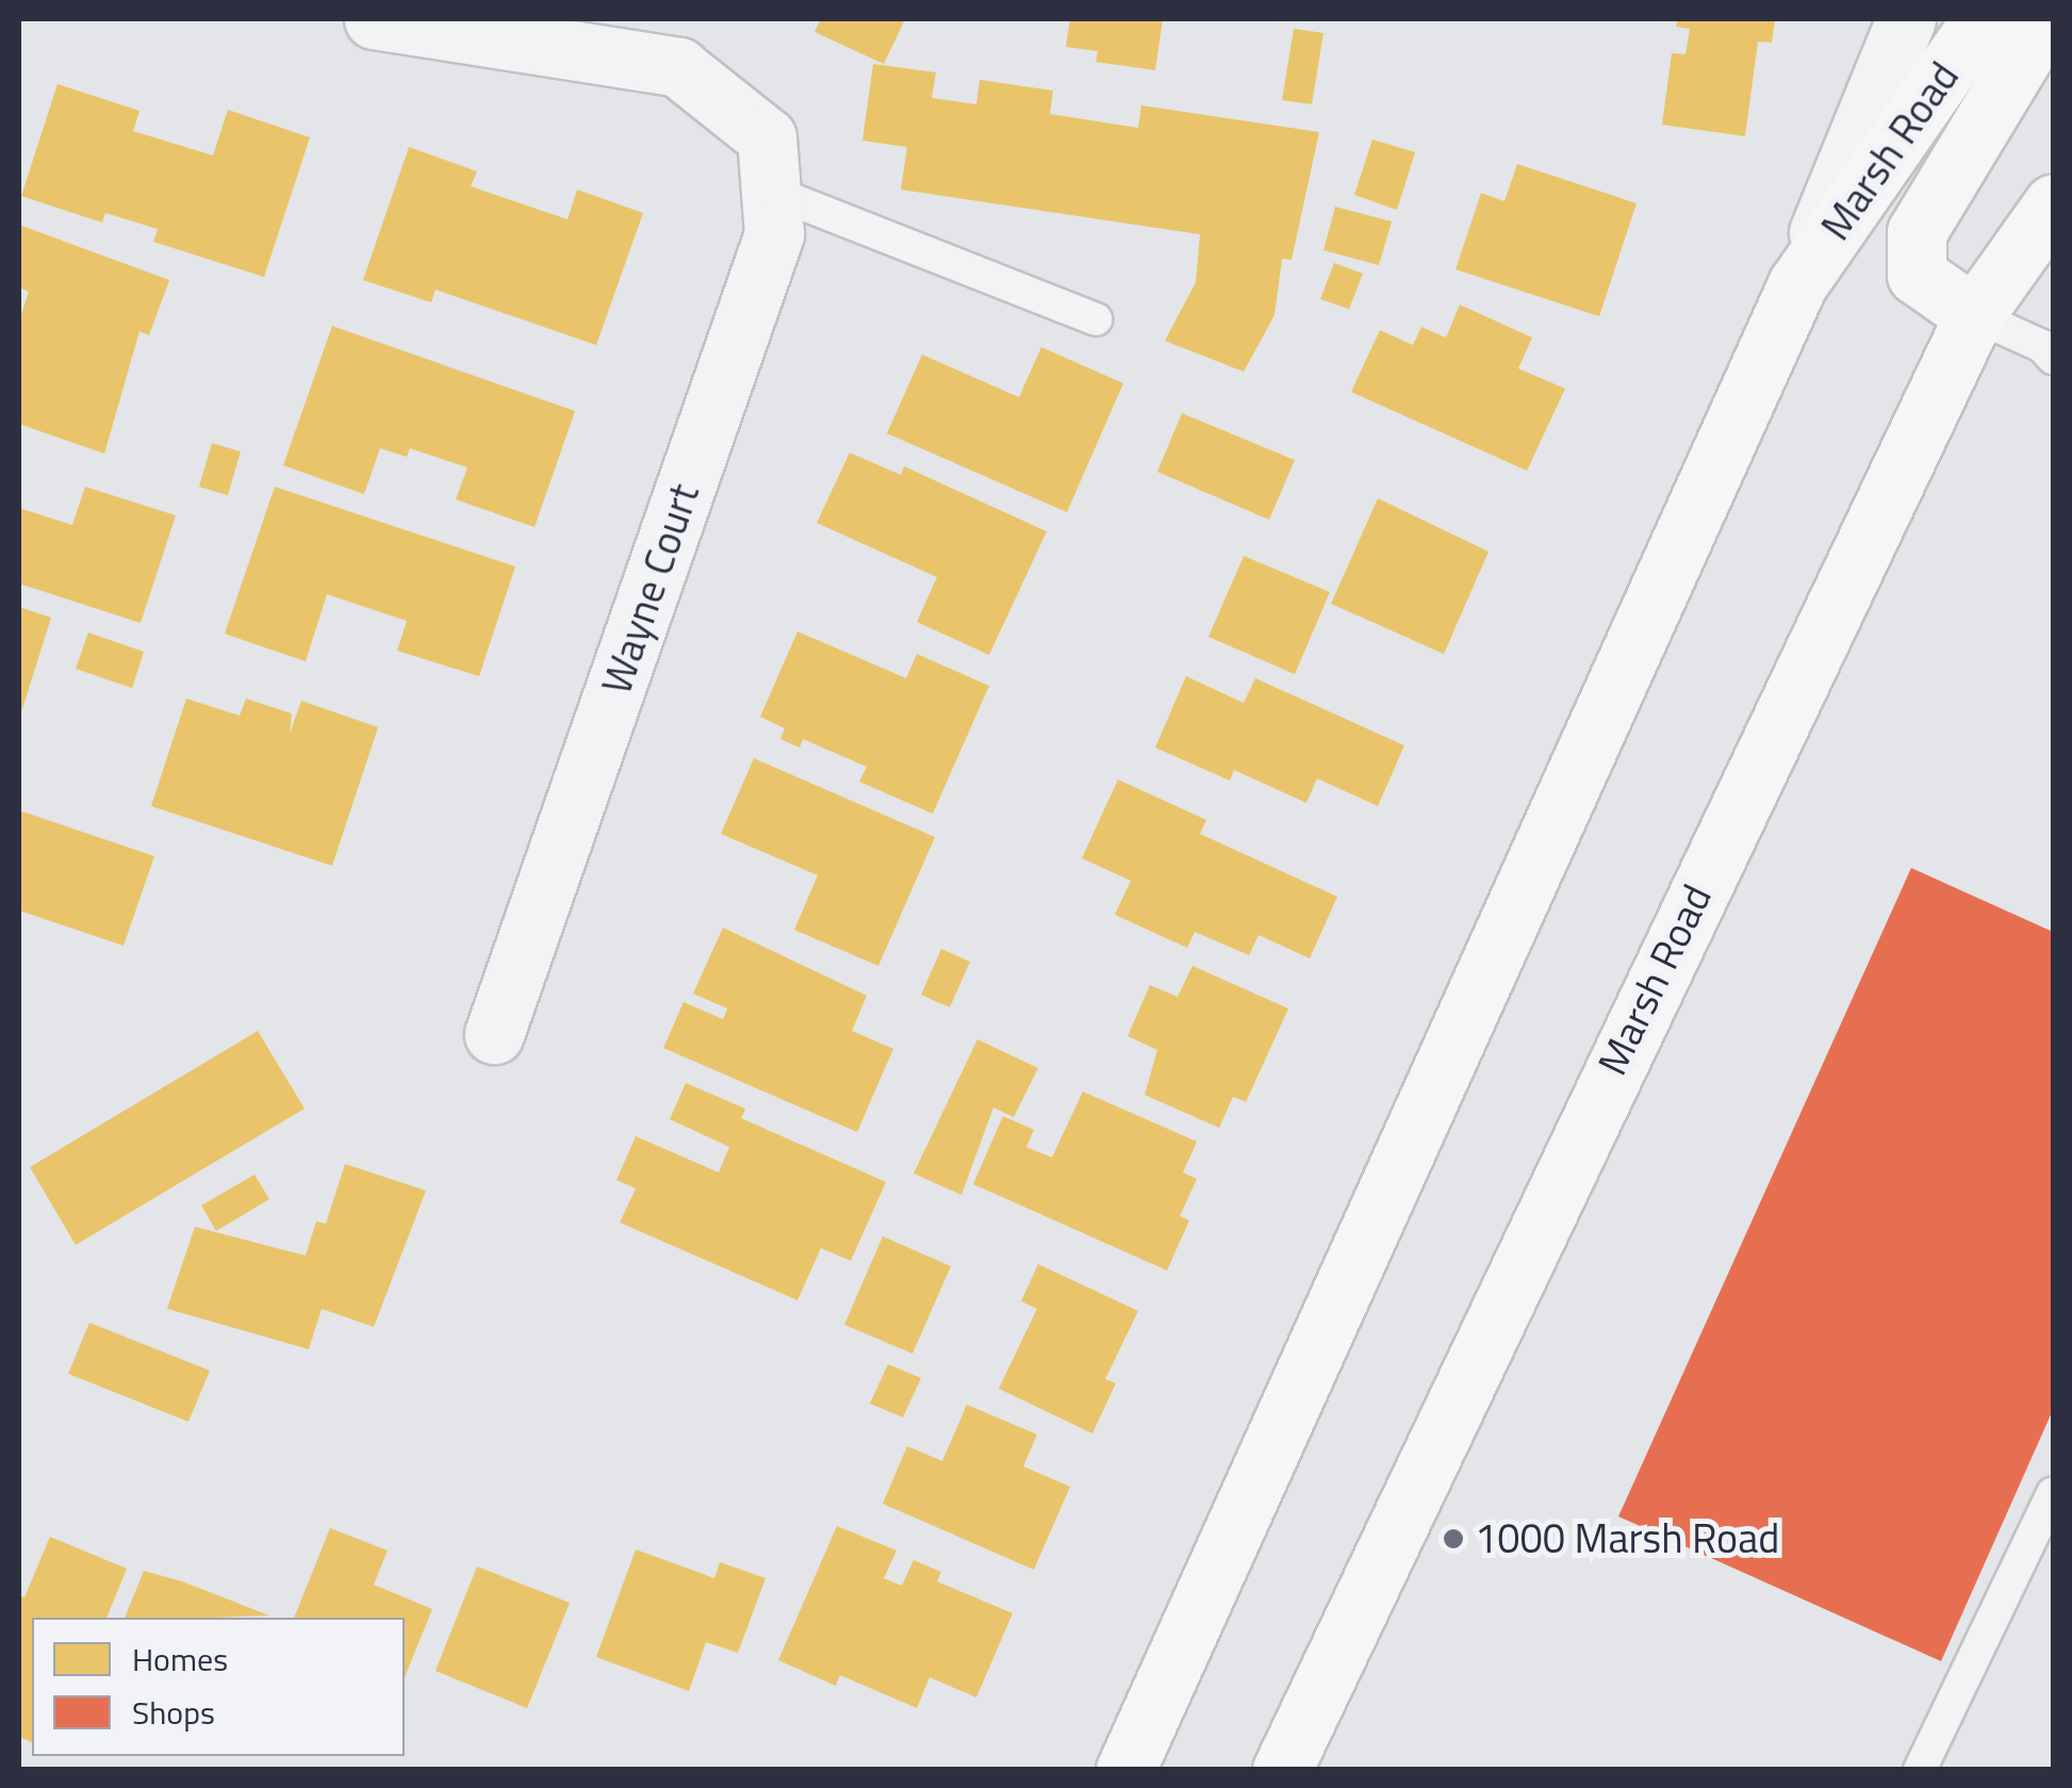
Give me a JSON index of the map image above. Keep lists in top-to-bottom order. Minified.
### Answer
{"streets":{"main road":["Marsh Road"],"street":["Wayne Court"]},"places":["1000 Marsh Road"],"legend":["Homes","Shops"]}
